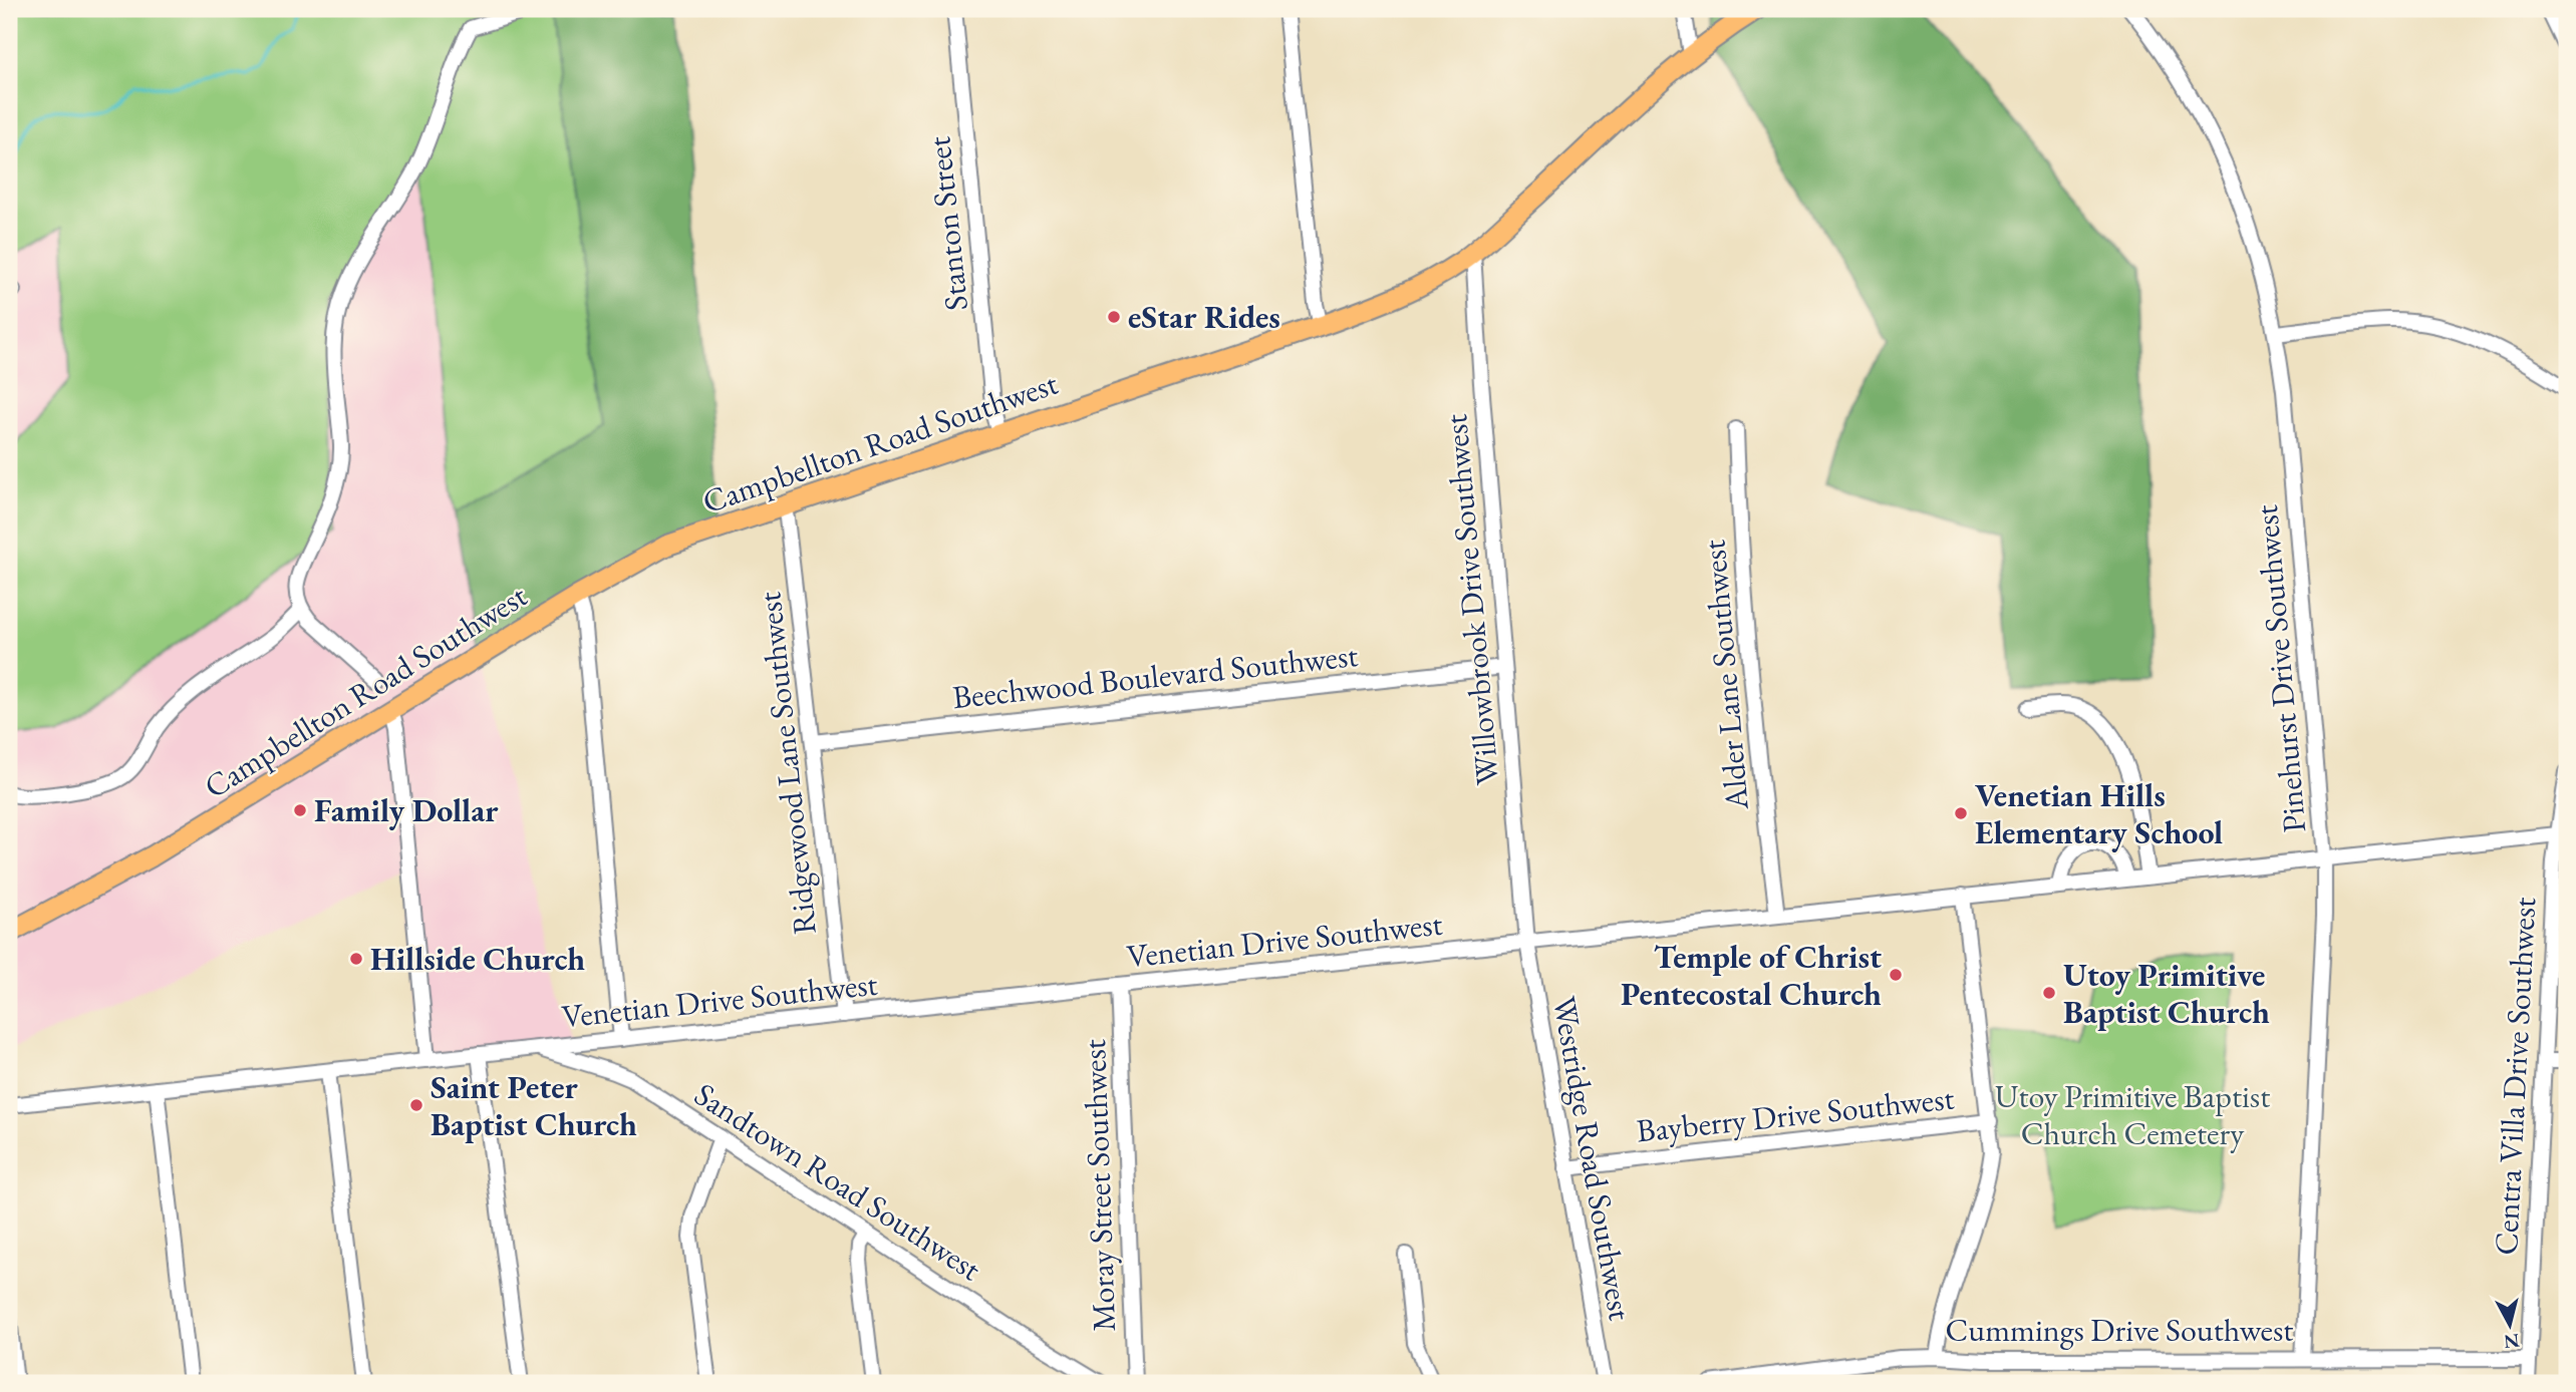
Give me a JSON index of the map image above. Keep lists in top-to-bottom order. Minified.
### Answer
{"streets":{"main road":["Campbellton Road Southwest"],"street":["Stanton Street","Willowbrook Drive Southwest","Pinehurst Drive Southwest","Alder Lane Southwest","Beechwood Boulevard Southwest","Ridgewood Lane Southwest","Venetian Drive Southwest","Centra Villa Drive Southwest","Bayberry Drive Southwest","Westridge Road Southwest","Sandtown Road Southwest","Moray Street Southwest","Cummings Drive Southwest"]},"crossings":[["Stanton Street","Campbellton Road Southwest"],["Campbellton Road Southwest","Willowbrook Drive Southwest"],["Campbellton Road Southwest","Ridgewood Lane Southwest"],["Willowbrook Drive Southwest","Beechwood Boulevard Southwest"],["Willowbrook Drive Southwest","Venetian Drive Southwest"],["Willowbrook Drive Southwest","Westridge Road Southwest"],["Pinehurst Drive Southwest","Venetian Drive Southwest"],["Pinehurst Drive Southwest","Cummings Drive Southwest"],["Alder Lane Southwest","Venetian Drive Southwest"],["Beechwood Boulevard Southwest","Ridgewood Lane Southwest"],["Ridgewood Lane Southwest","Venetian Drive Southwest"],["Venetian Drive Southwest","Centra Villa Drive Southwest"],["Venetian Drive Southwest","Westridge Road Southwest"],["Venetian Drive Southwest","Sandtown Road Southwest"],["Venetian Drive Southwest","Moray Street Southwest"],["Centra Villa Drive Southwest","Cummings Drive Southwest"],["Bayberry Drive Southwest","Westridge Road Southwest"]],"parks":["Utoy Primitive Baptist Church Cemetery"],"places":["eStar Rides","Family Dollar","Venetian Hills Elementary School","Hillside Church","Temple of Christ Pentecostal Church","Utoy Primitive Baptist Church","Saint Peter Baptist Church"],"north":"bottom"}
